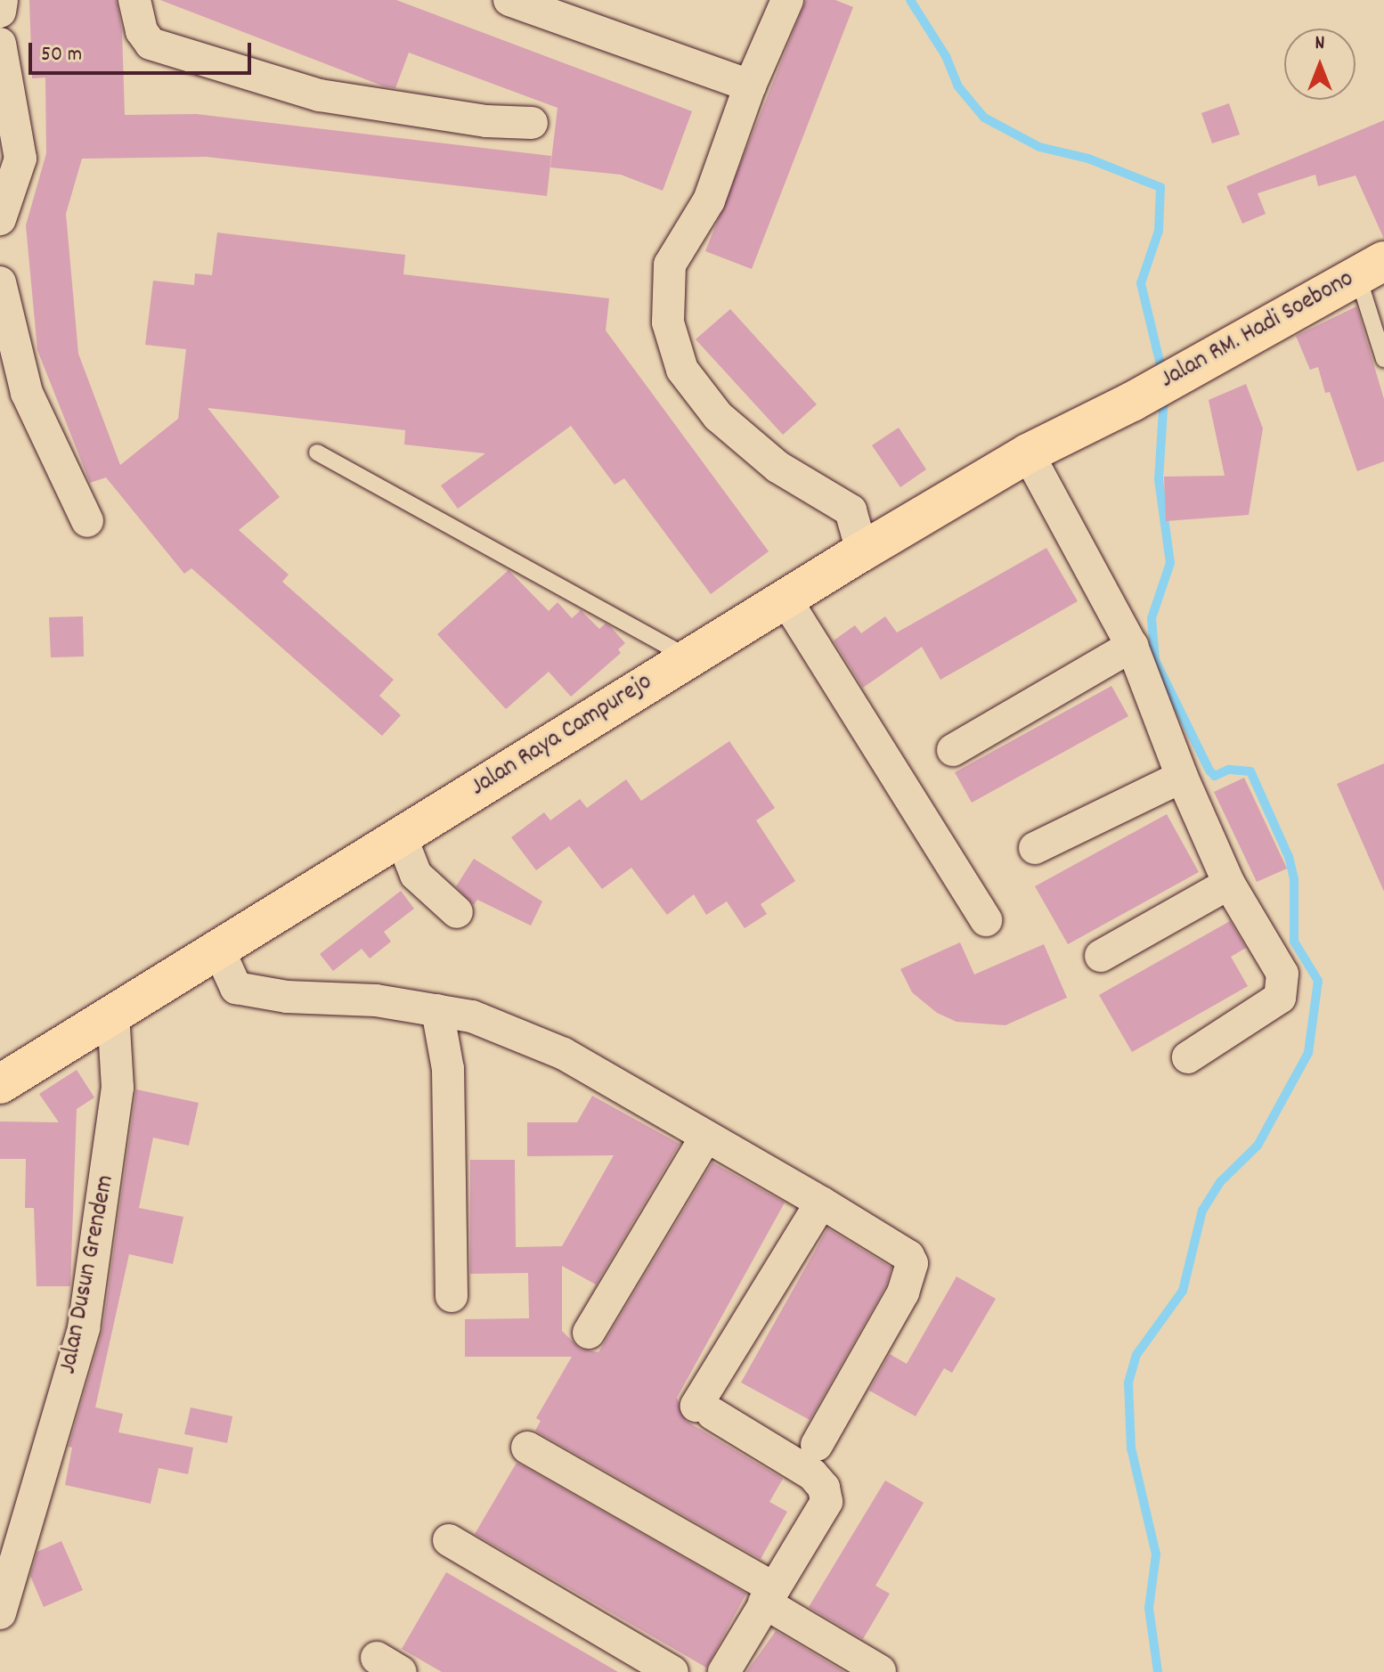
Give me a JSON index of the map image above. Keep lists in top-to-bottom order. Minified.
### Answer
{"streets":{"main road":["Jalan RM. Hadi Soebono","Jalan Raya Campurejo"],"street":["Jalan Dusun Grendem"]},"crossings":[["Jalan RM. Hadi Soebono","Jalan Raya Campurejo"],["Jalan Raya Campurejo","Jalan Dusun Grendem"]],"scale_bar":"50 m","north":"top"}
